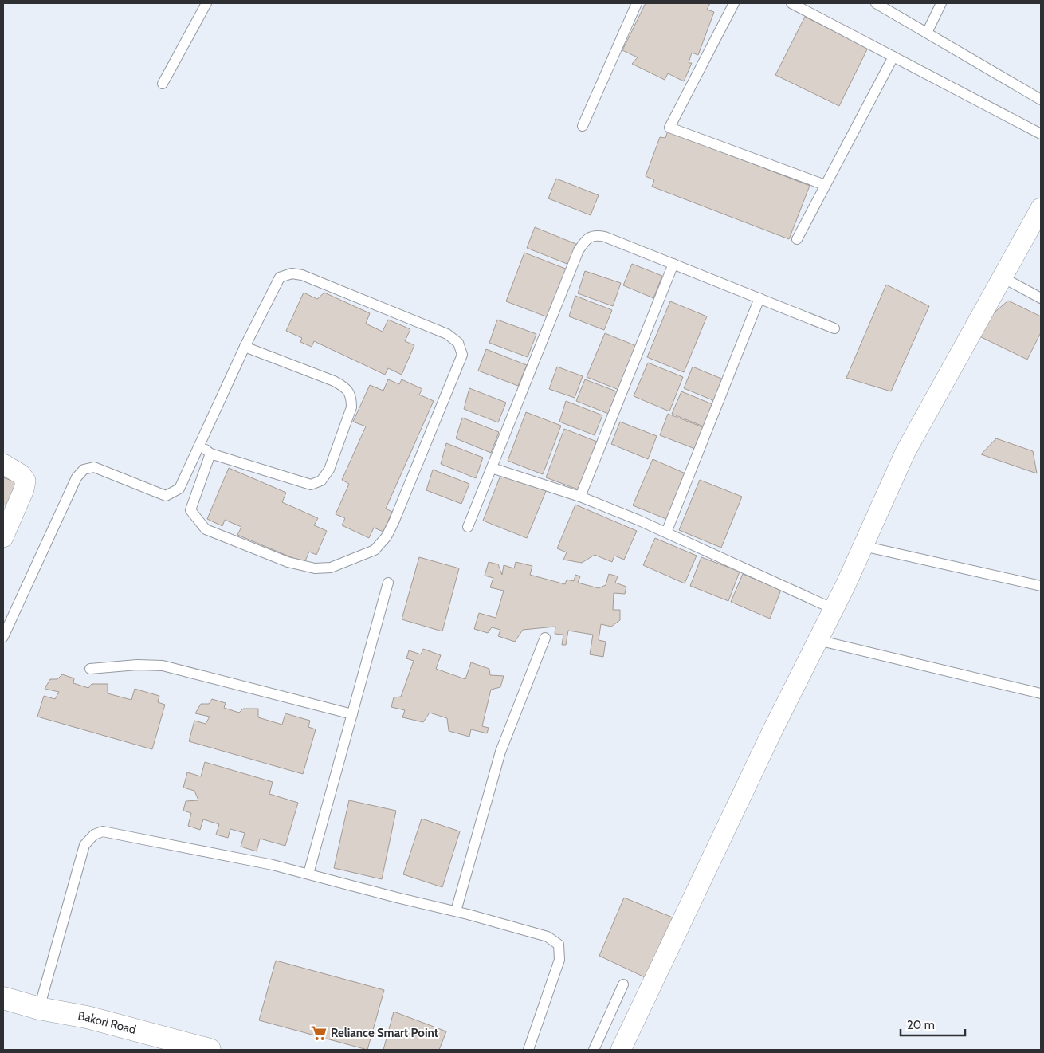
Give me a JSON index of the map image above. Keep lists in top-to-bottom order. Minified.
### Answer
{"streets":{"street":["Bakori Road"]},"places":{"supermarket":["Reliance Smart Point"]},"scale_bar":"20 m"}
